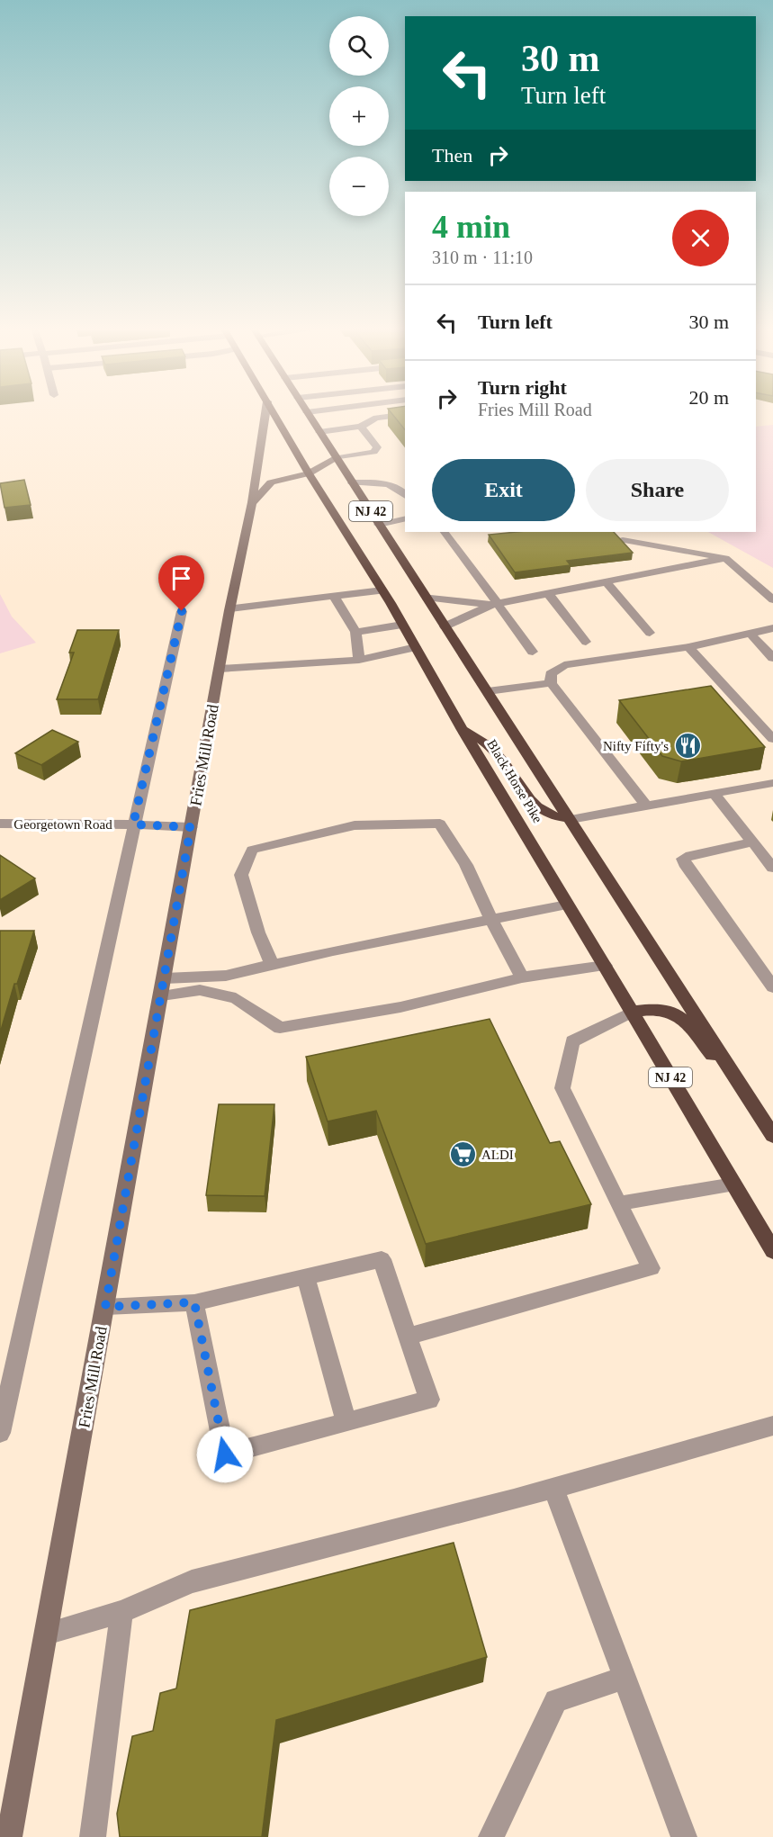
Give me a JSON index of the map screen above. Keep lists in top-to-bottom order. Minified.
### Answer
{"streets":{"highway":["NJ 42","Black Horse Pike"],"main road":["Fries Mill Road"],"street":["Georgetown Road"]},"crossings":[["Fries Mill Road","Georgetown Road"]],"places":{"restaurant":["Nifty Fifty's"],"supermarket":["ALDI"]},"page":{"map_buttons":["+","−"],"turn":["30 m","Turn left"],"then":"Then","heading":["4 min","310 m · 11:10"],"list":[{"name":"Turn left","value":"30 m"},{"name":"Turn right","note":"Fries Mill Road","value":"20 m"}],"buttons":["Exit","Share"]}}
